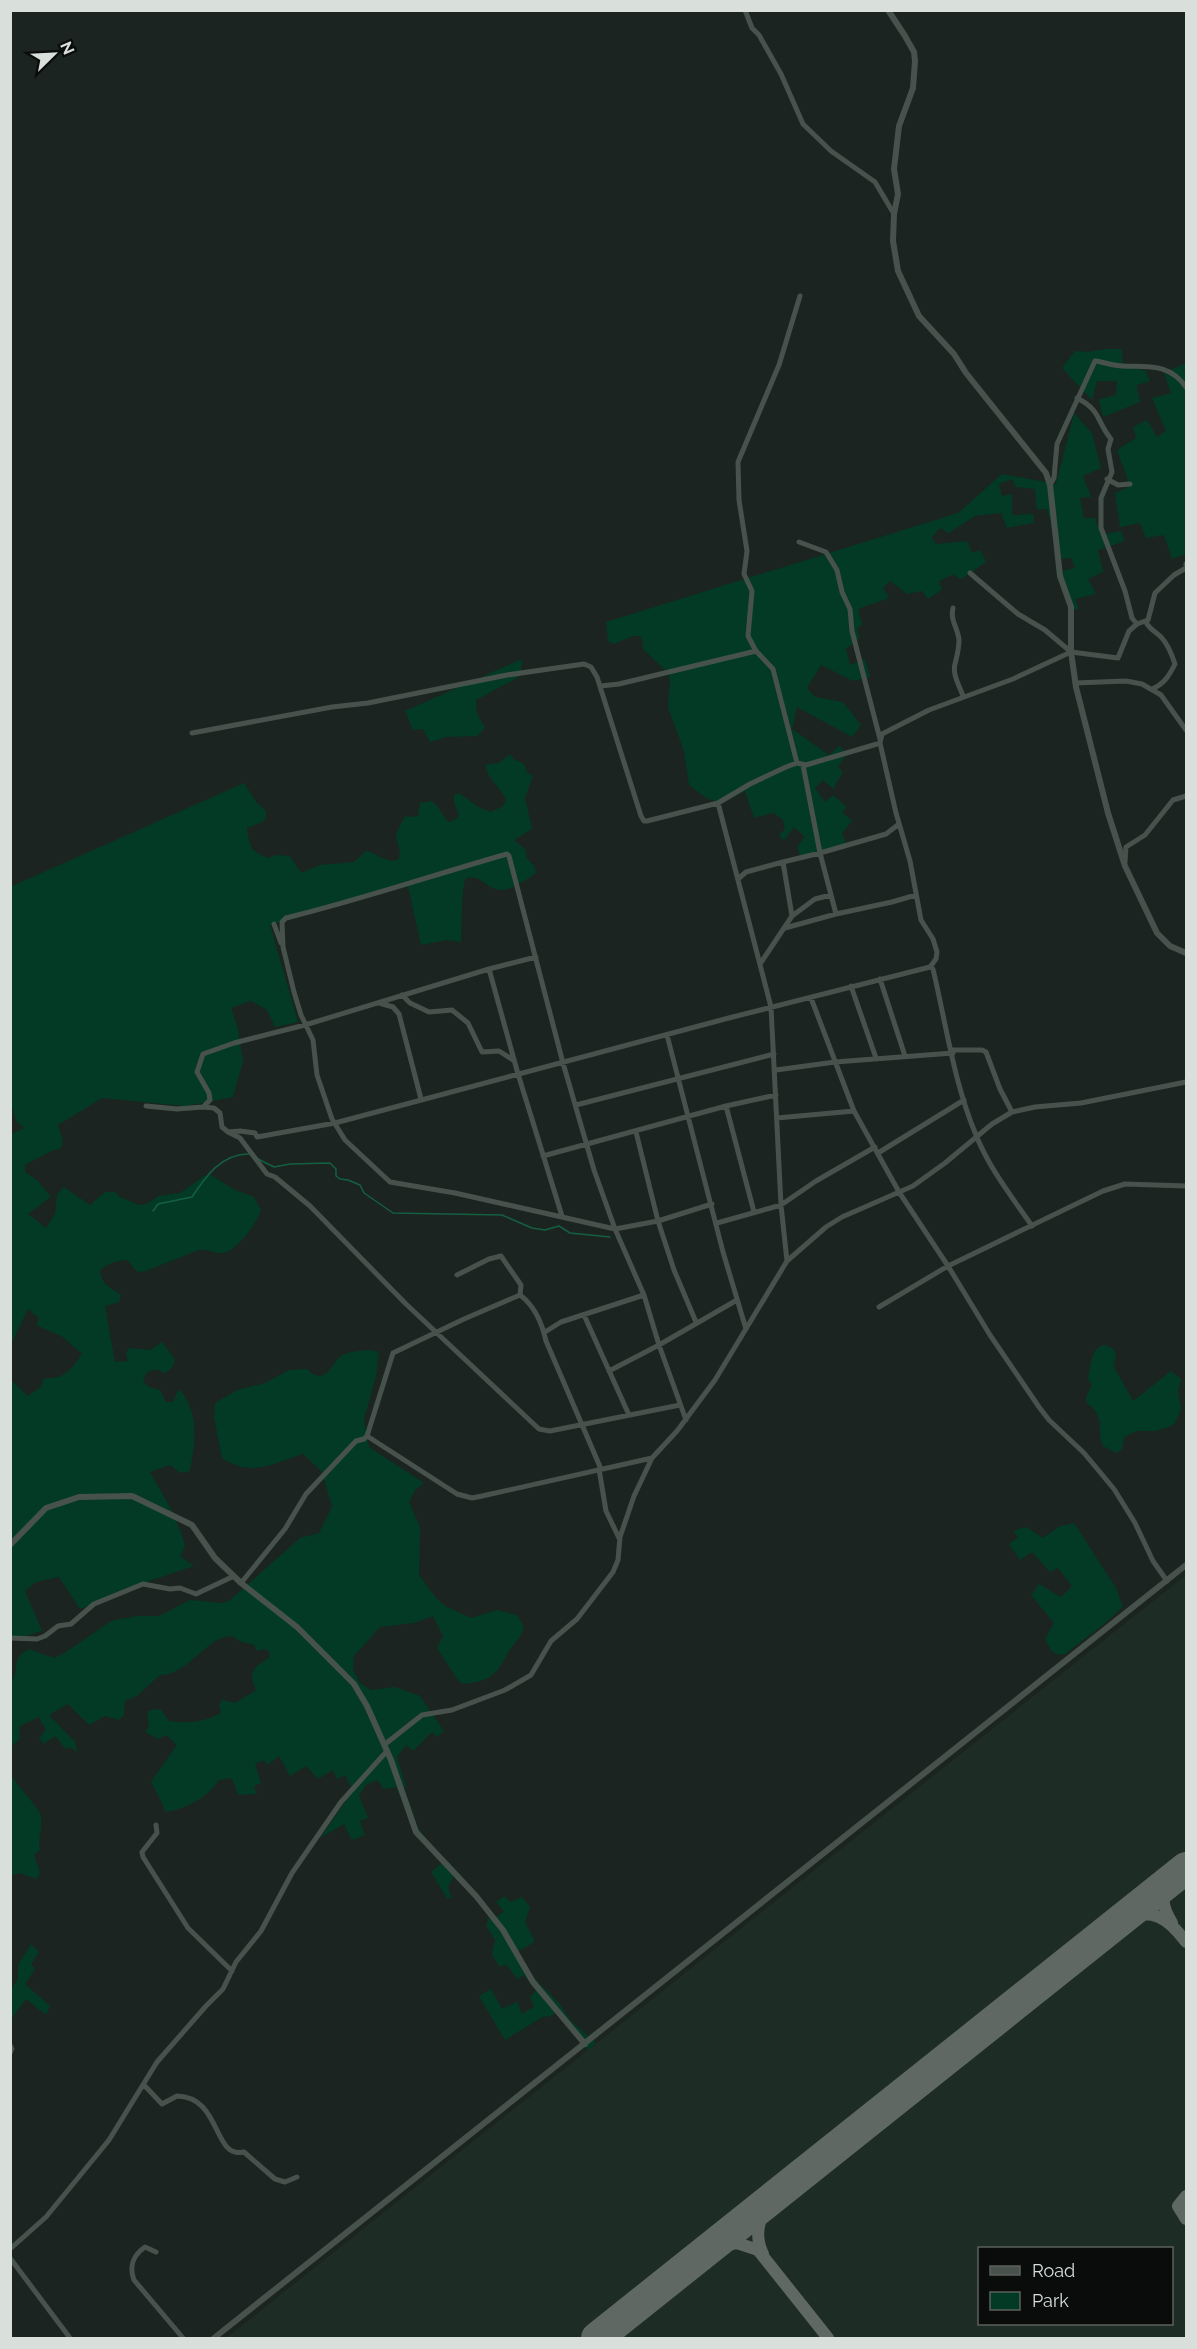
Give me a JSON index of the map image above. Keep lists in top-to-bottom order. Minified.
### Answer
{"legend":["Road","Park"],"north":"top right"}
